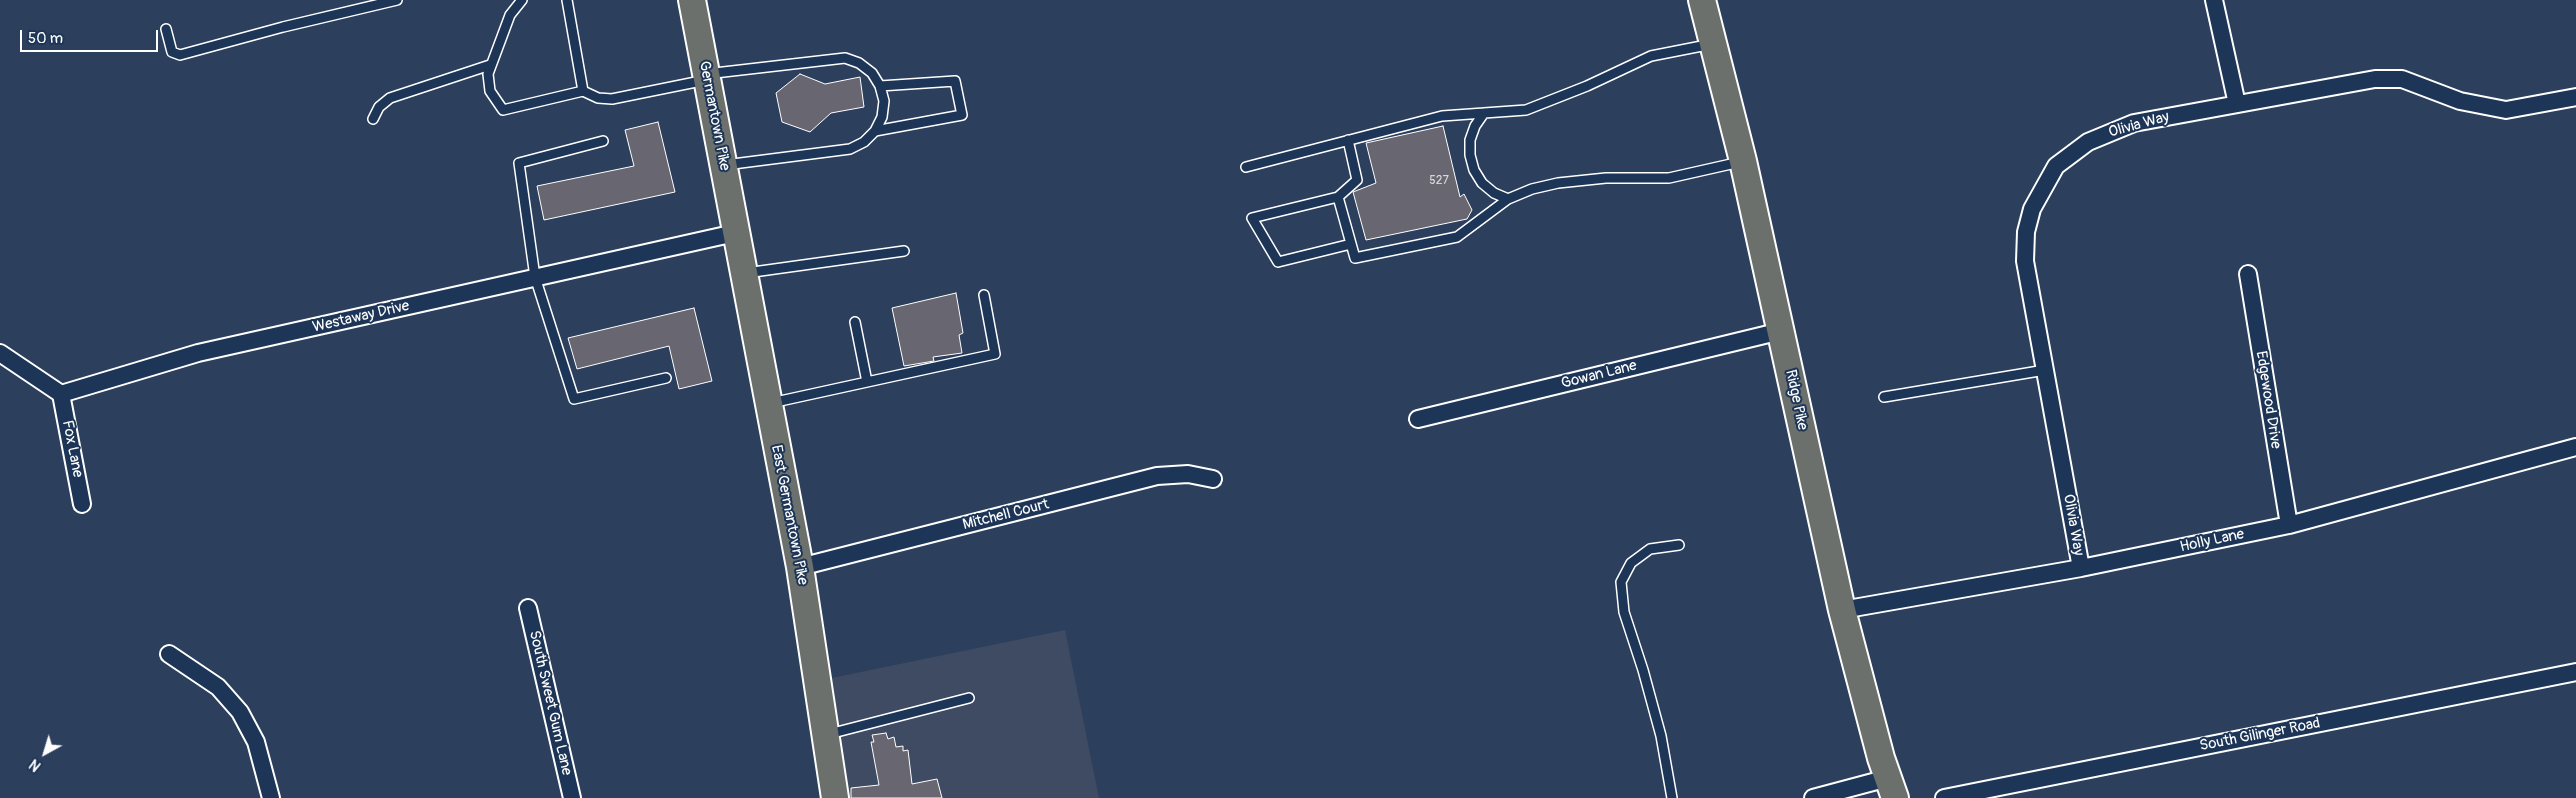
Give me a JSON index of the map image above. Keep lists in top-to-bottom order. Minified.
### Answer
{"streets":{"main road":["Germantown Pike","Ridge Pike","East Germantown Pike"],"street":["Olivia Way","Westaway Drive","Gowan Lane","Edgewood Drive","Fox Lane","Mitchell Court","Holly Lane","South Sweet Gum Lane","South Gilinger Road"]},"crossings":[["Germantown Pike","Westaway Drive"],["Germantown Pike","East Germantown Pike"],["Olivia Way","Holly Lane"],["Westaway Drive","Fox Lane"],["Westaway Drive","East Germantown Pike"],["Gowan Lane","Ridge Pike"],["Ridge Pike","Holly Lane"],["Edgewood Drive","Holly Lane"],["East Germantown Pike","Mitchell Court"]],"house_numbers":["527"],"scale_bar":"50 m","north":"bottom left"}
